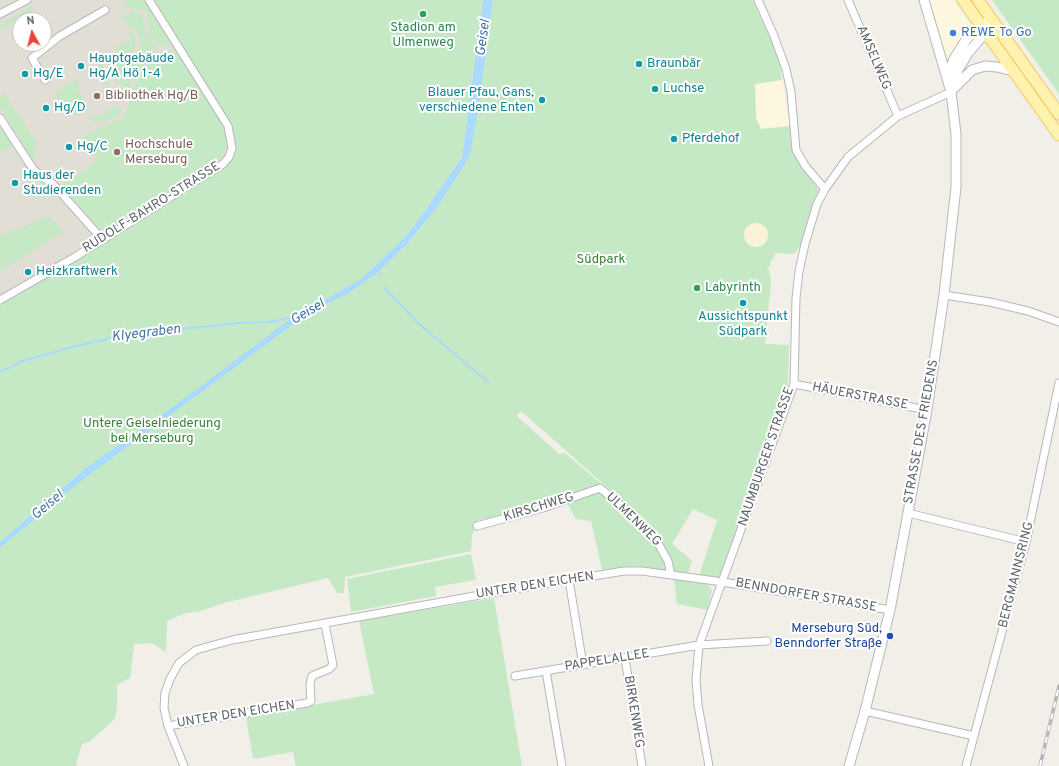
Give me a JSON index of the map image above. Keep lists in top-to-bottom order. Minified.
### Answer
{"streets":{"street":["AMSELWEG","RUDOLF-BAHRO-STRASSE","HÄUERSTRASSE","STRASSE DES FRIEDENS","NAUMBURGER STRASSE","KIRSCHWEG","ULMENWEG","BERGMANNSRING","UNTER DEN EICHEN","BENNDORFER STRASSE","PAPPELALLEE","BIRKENWEG"]},"crossings":[["AMSELWEG","NAUMBURGER STRASSE"],["HÄUERSTRASSE","STRASSE DES FRIEDENS"],["HÄUERSTRASSE","NAUMBURGER STRASSE"],["STRASSE DES FRIEDENS","NAUMBURGER STRASSE"],["STRASSE DES FRIEDENS","BENNDORFER STRASSE"],["NAUMBURGER STRASSE","UNTER DEN EICHEN"],["NAUMBURGER STRASSE","BENNDORFER STRASSE"],["NAUMBURGER STRASSE","PAPPELALLEE"],["KIRSCHWEG","ULMENWEG"],["ULMENWEG","UNTER DEN EICHEN"],["UNTER DEN EICHEN","BENNDORFER STRASSE"],["PAPPELALLEE","BIRKENWEG"]],"water":["Geisel","Klyegraben"],"parks":["Südpark","Untere Geiselniederung bei Merseburg"],"places":["Stadion am Ulmenweg","REWE To Go","Braunbär","Hauptgebäude Hg/A Hö 1-4","Hg/E","Luchse","Bibliothek Hg/B","Blauer Pfau, Gans, verschiedene Enten","Hg/D","Pferdehof","Hg/C","Hochschule Merseburg","Haus der Studierenden","Heizkraftwerk","Labyrinth","Aussichtspunkt Südpark","Merseburg Süd, Benndorfer Straße"],"north":"top"}
